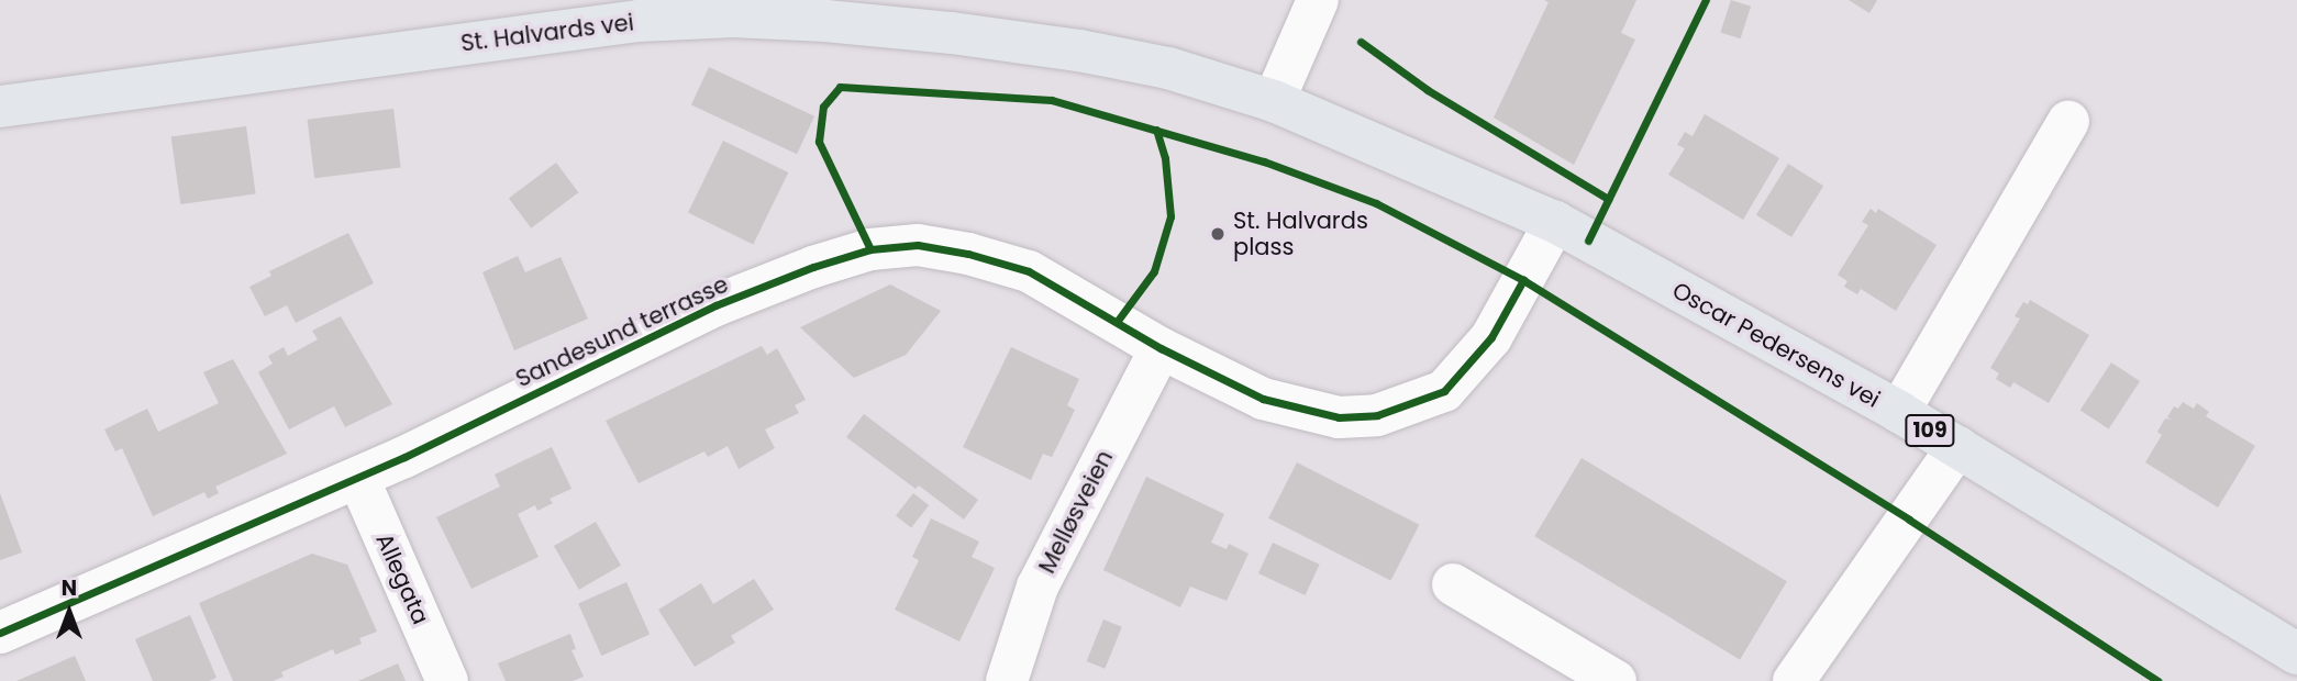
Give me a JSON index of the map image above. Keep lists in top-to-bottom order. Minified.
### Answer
{"streets":{"main road":["St. Halvards vei","Oscar Pedersens vei","109"],"street":["Sandesund terrasse","Melløsveien","Allegata"]},"crossings":[["St. Halvards vei","Oscar Pedersens vei"],["Sandesund terrasse","Oscar Pedersens vei"],["Sandesund terrasse","Melløsveien"],["Sandesund terrasse","Allegata"]],"places":["St. Halvards plass"],"north":"top"}
